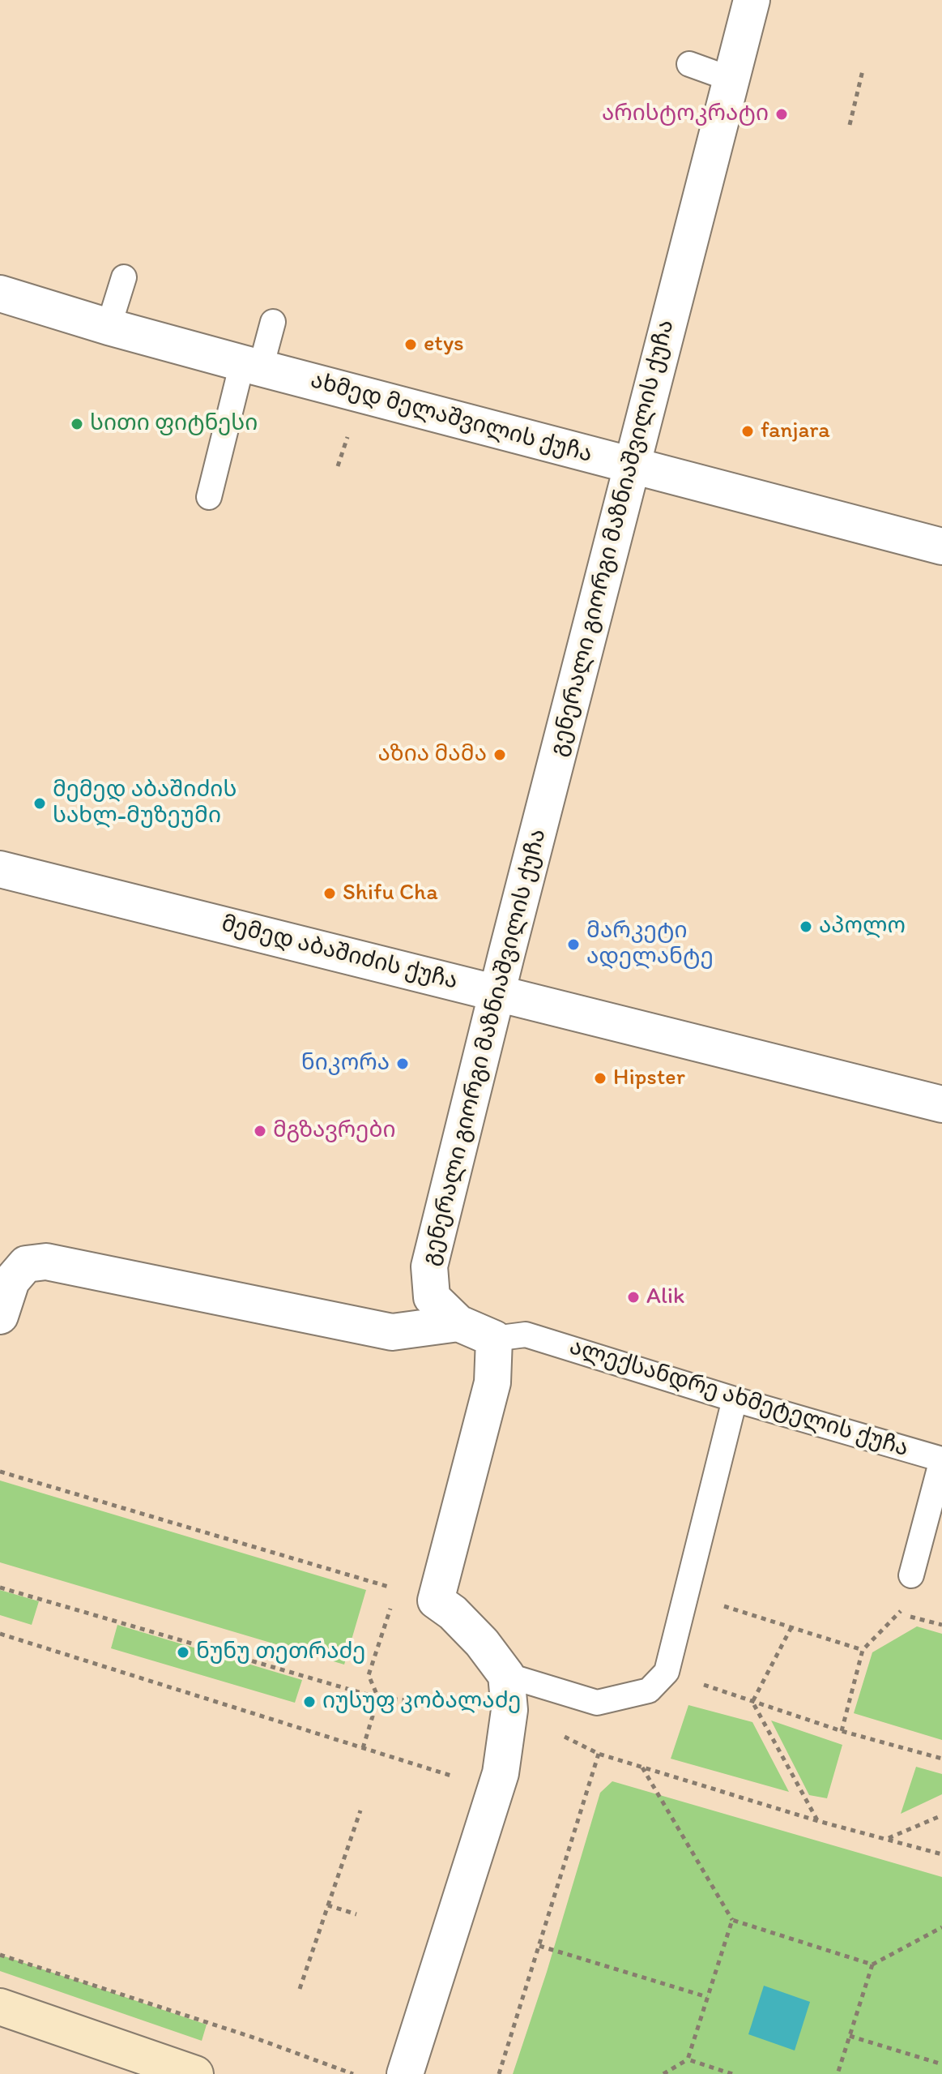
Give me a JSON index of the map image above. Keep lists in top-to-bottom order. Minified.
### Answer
{"streets":{"street":["ახმედ მელაშვილის ქუჩა","გენერალი გიორგი მაზნიაშვილის ქუჩა","მემედ აბაშიძის ქუჩა"],"lane":["ალექსანდრე ახმეტელის ქუჩა"]},"crossings":[["ახმედ მელაშვილის ქუჩა","გენერალი გიორგი მაზნიაშვილის ქუჩა"],["გენერალი გიორგი მაზნიაშვილის ქუჩა","მემედ აბაშიძის ქუჩა"],["გენერალი გიორგი მაზნიაშვილის ქუჩა","ალექსანდრე ახმეტელის ქუჩა"]],"places":["არისტოკრატი","etys","სითი ფიტნესი","fanjara","აზია მამა","მემედ აბაშიძის სახლ-მუზეუმი","Shifu Cha","აპოლო","მარკეტი ადელანტე","ნიკორა","Hipster","მგზავრები","Alik","ნუნუ თეთრაძე","იუსუფ კობალაძე"]}
